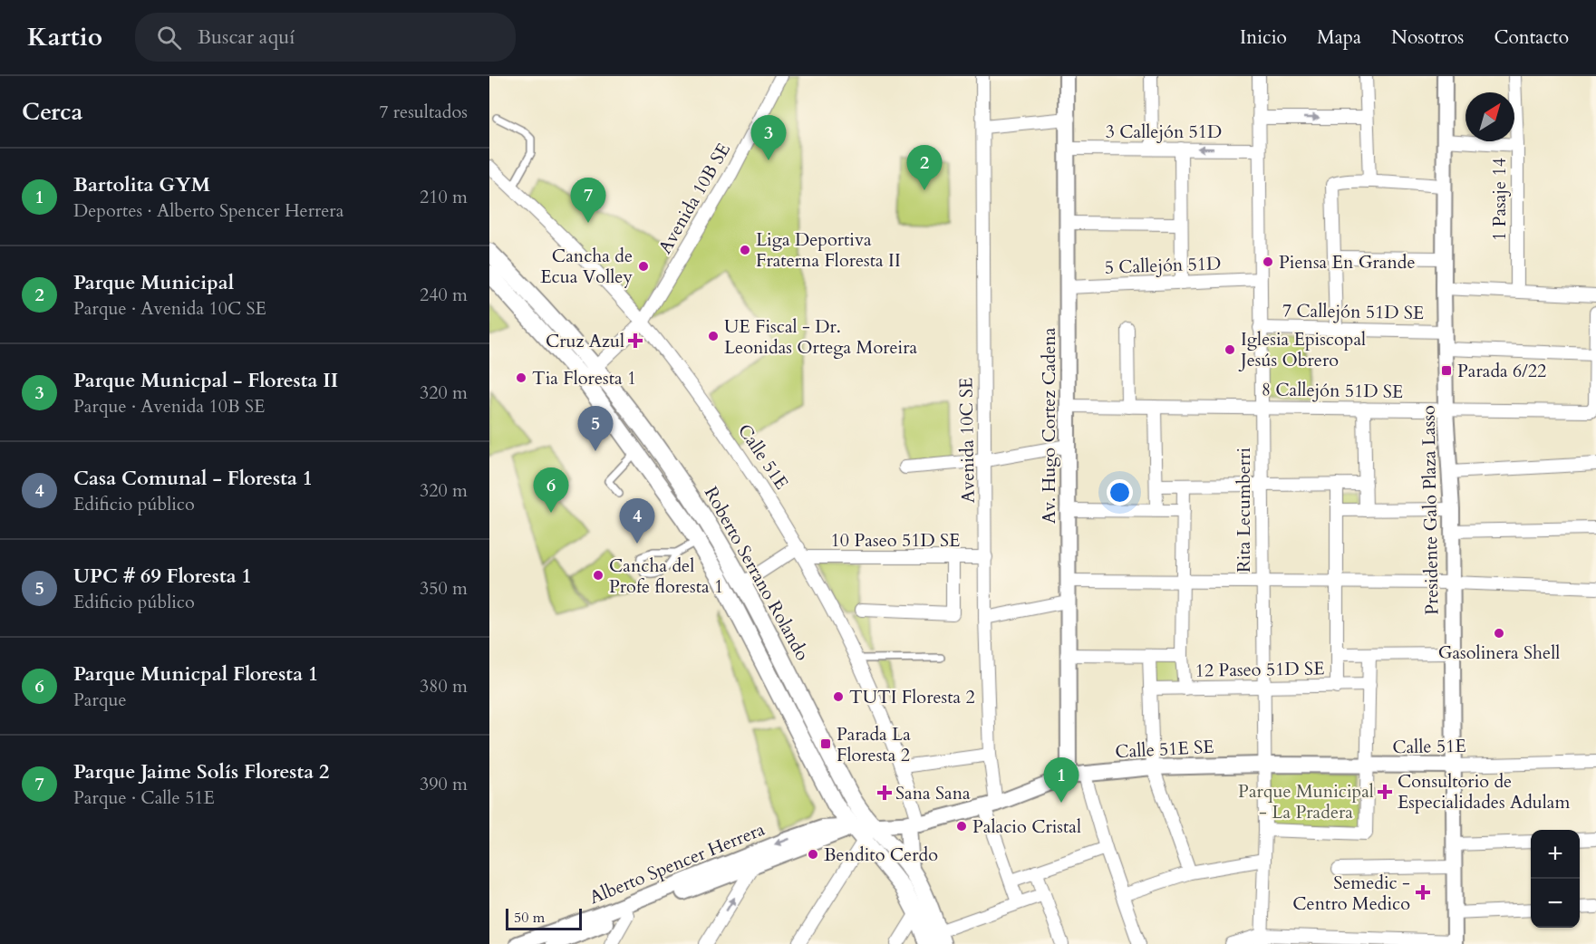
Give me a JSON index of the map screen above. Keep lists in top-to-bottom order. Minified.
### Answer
{"streets":{"main road":["Roberto Serrano Rolando"],"street":["3 Callejón 51D","Avenida 10B SE","1 Pasaje 14","5 Callejón 51D","7 Callejón 51D SE","8 Callejón 51D SE","Av. Hugo Cortez Cadena","Avenida 10C SE","Calle 51E","Rita Lecumberri","Presidente Galo Plaza Lasso","10 Paseo 51D SE","12 Paseo 51D SE","Calle 51E SE","Alberto Spencer Herrera"]},"crossings":[["3 Callejón 51D","Av. Hugo Cortez Cadena"],["3 Callejón 51D","Rita Lecumberri"],["Avenida 10B SE","Calle 51E"],["Avenida 10B SE","Roberto Serrano Rolando"],["5 Callejón 51D","Av. Hugo Cortez Cadena"],["5 Callejón 51D","Rita Lecumberri"],["7 Callejón 51D SE","Rita Lecumberri"],["7 Callejón 51D SE","Presidente Galo Plaza Lasso"],["8 Callejón 51D SE","Av. Hugo Cortez Cadena"],["8 Callejón 51D SE","Rita Lecumberri"],["8 Callejón 51D SE","Presidente Galo Plaza Lasso"],["Av. Hugo Cortez Cadena","Calle 51E SE"],["Av. Hugo Cortez Cadena","Alberto Spencer Herrera"],["Avenida 10C SE","10 Paseo 51D SE"],["Avenida 10C SE","Alberto Spencer Herrera"],["Calle 51E","Rita Lecumberri"],["Calle 51E","Presidente Galo Plaza Lasso"],["Calle 51E","10 Paseo 51D SE"],["Calle 51E","Calle 51E SE"],["Calle 51E","Alberto Spencer Herrera"],["Rita Lecumberri","12 Paseo 51D SE"],["Rita Lecumberri","Calle 51E SE"],["Roberto Serrano Rolando","Alberto Spencer Herrera"],["Calle 51E SE","Alberto Spencer Herrera"]],"one_way":["3 Callejón 51D"],"parks":["Parque Municipal - La Pradera"],"places":{"other":["Liga Deportiva Fraterna Floresta II","Piensa En Grande","Cancha de Ecua Volley","UE Fiscal - Dr. Leonidas Ortega Moreira","Iglesia Episcopal Jesús Obrero","Tia Floresta 1","Cancha del Profe floresta 1","Gasolinera Shell","TUTI Floresta 2","Palacio Cristal","Bendito Cerdo"],"health":["Cruz Azul","Consultorio de Especialidades Adulam","Sana Sana","Semedic - Centro Medico"],"transit":["Parada 6/22","Parada La Floresta 2"]},"scale_bar":"50 m","north":"top right","page":{"header":"Kartio","search":"Buscar aquí","nav":["Inicio","Mapa","Nosotros","Contacto"],"heading":["Cerca","7 resultados"],"pins":["3","2","7","5","6","4","1"],"list":[{"mark":"1","name":"Bartolita GYM","note":"Deportes · Alberto Spencer Herrera","value":"210 m"},{"mark":"2","name":"Parque Municipal","note":"Parque · Avenida 10C SE","value":"240 m"},{"mark":"3","name":"Parque Municpal - Floresta II","note":"Parque · Avenida 10B SE","value":"320 m"},{"mark":"4","name":"Casa Comunal - Floresta 1","note":"Edificio público","value":"320 m"},{"mark":"5","name":"UPC # 69 Floresta 1","note":"Edificio público","value":"350 m"},{"mark":"6","name":"Parque Municpal Floresta 1","note":"Parque","value":"380 m"},{"mark":"7","name":"Parque Jaime Solís Floresta 2","note":"Parque · Calle 51E","value":"390 m"}],"map_buttons":["+","−"],"scale":"50 m"}}
